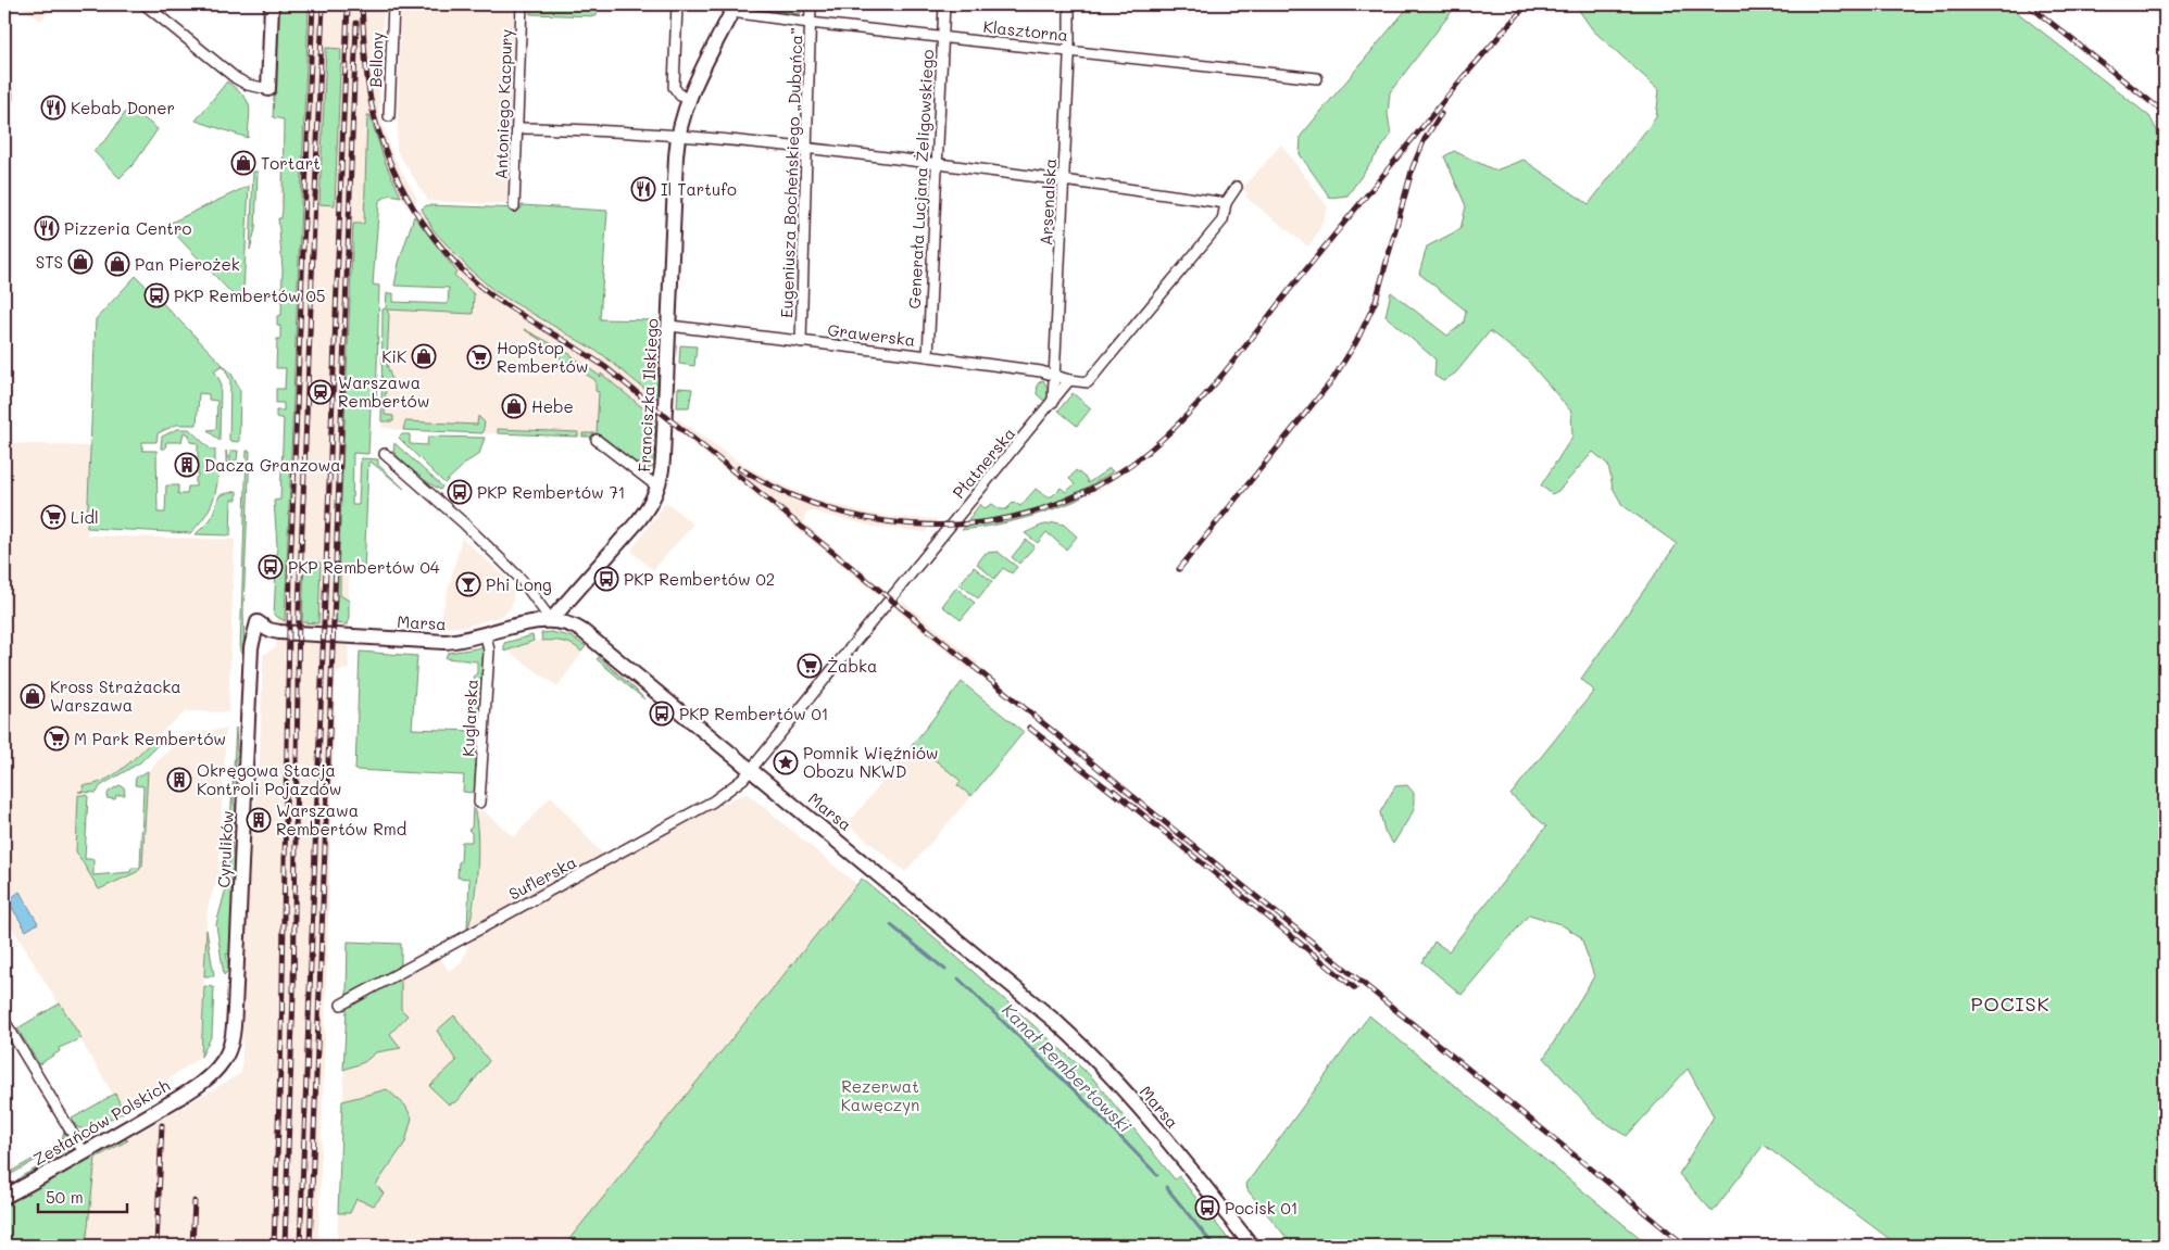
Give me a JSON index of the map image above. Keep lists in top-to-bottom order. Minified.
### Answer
{"streets":{"main road":["Franciszka Ilskiego","Marsa","Cyrulików","Zesłańców Polskich"],"street":["Klasztorna","Bellony","Antoniego Kacpury","Eugeniusza Bocheńskiego „Dubańca”","Generała Lucjana Żeligowskiego","Arsenalska","Grawerska","Płatnerska","Kuglarska","Suflerska"]},"crossings":[["Klasztorna","Eugeniusza Bocheńskiego „Dubańca”"],["Klasztorna","Generała Lucjana Żeligowskiego"],["Klasztorna","Arsenalska"],["Klasztorna","Franciszka Ilskiego"],["Eugeniusza Bocheńskiego „Dubańca”","Grawerska"],["Generała Lucjana Żeligowskiego","Grawerska"],["Arsenalska","Grawerska"],["Arsenalska","Płatnerska"],["Grawerska","Franciszka Ilskiego"],["Grawerska","Płatnerska"],["Franciszka Ilskiego","Marsa"],["Płatnerska","Marsa"],["Płatnerska","Suflerska"],["Marsa","Kuglarska"],["Marsa","Cyrulików"],["Marsa","Suflerska"],["Cyrulików","Zesłańców Polskich"]],"districts":["POCISK"],"water":["Kanał Rembertowski"],"parks":["Rezerwat Kawęczyn"],"places":{"restaurant":["Kebab Doner","Il Tartufo","Pizzeria Centro"],"shop":["Tortart","STS","Pan Pierożek","KiK","Hebe","Kross Strażacka Warszawa"],"bus stop":["PKP Rembertów 05","PKP Rembertów 71","PKP Rembertów 04","PKP Rembertów 02","PKP Rembertów 01","Pocisk 01"],"supermarket":["HopStop Rembertów","Lidl","Żabka","M Park Rembertów"],"station":["Warszawa Rembertów"],"building":["Dacza Granzowa","Okręgowa Stacja Kontroli Pojazdów","Warszawa Rembertów Rmd"],"bar":["Phi Long"],"place":["Pomnik Więźniów Obozu NKWD"]},"scale_bar":"50 m"}
